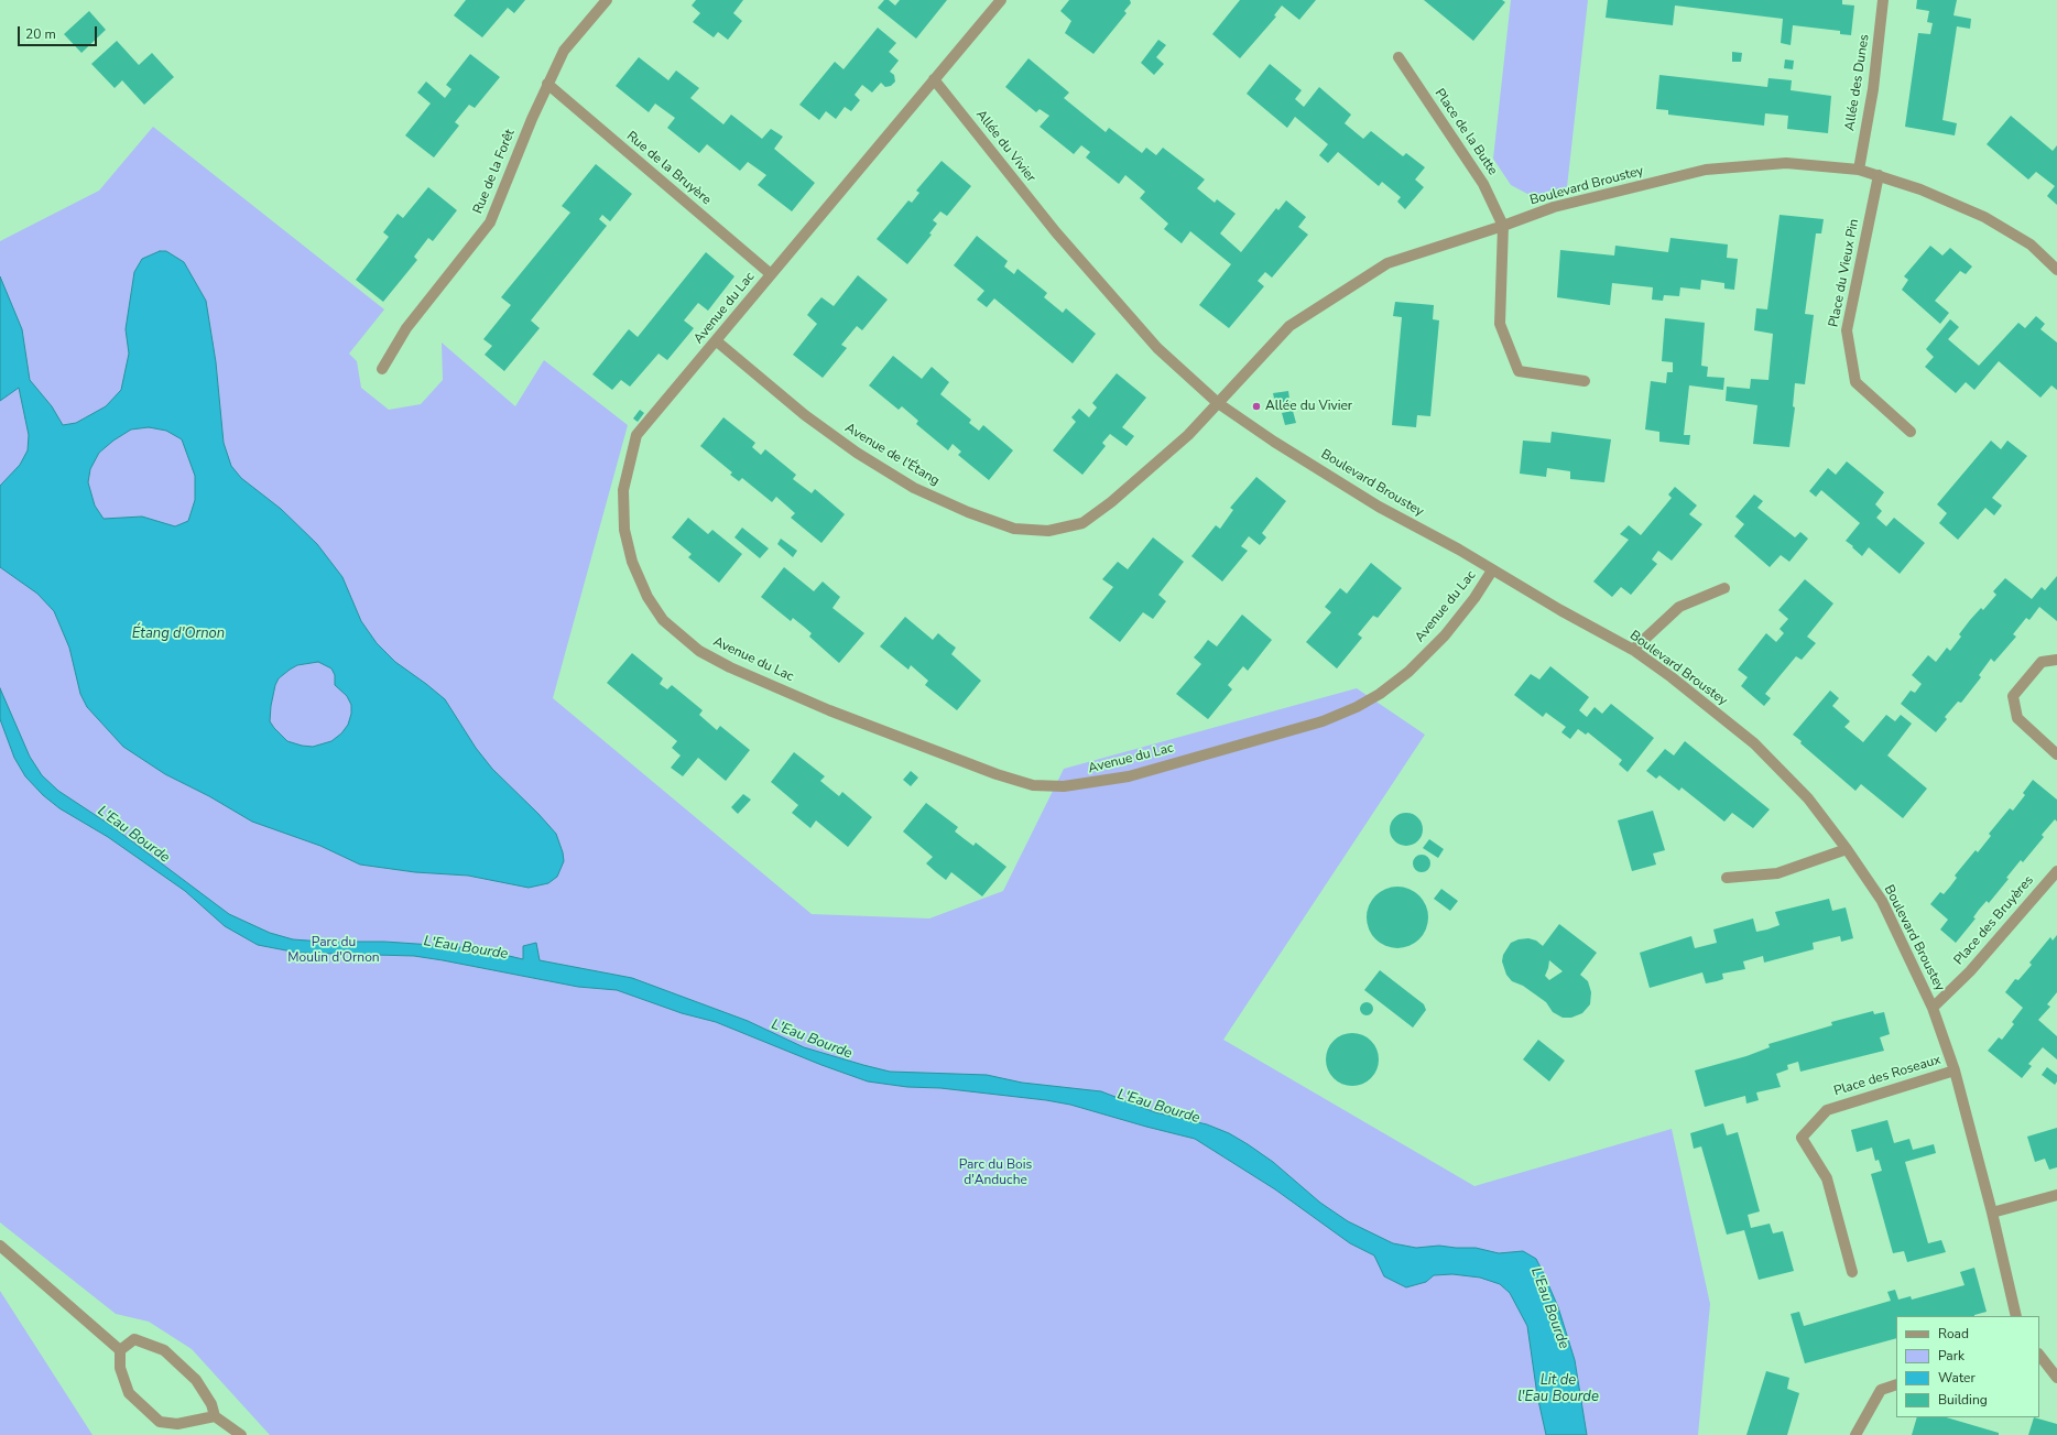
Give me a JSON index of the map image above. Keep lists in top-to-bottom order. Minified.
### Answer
{"streets":{"street":["Allée des Dunes","Place de la Butte","Allée du Vivier","Rue de la Bruyère","Rue de la Forêt","Boulevard Broustey","Place du Vieux Pin","Avenue du Lac","Avenue de l'Étang","Place des Bruyères","Place des Roseaux"]},"crossings":[["Allée des Dunes","Boulevard Broustey"],["Place de la Butte","Boulevard Broustey"],["Allée du Vivier","Boulevard Broustey"],["Allée du Vivier","Avenue du Lac"],["Allée du Vivier","Avenue de l'Étang"],["Rue de la Bruyère","Rue de la Forêt"],["Rue de la Bruyère","Avenue du Lac"],["Boulevard Broustey","Place du Vieux Pin"],["Boulevard Broustey","Avenue du Lac"],["Boulevard Broustey","Avenue de l'Étang"],["Boulevard Broustey","Place des Bruyères"],["Boulevard Broustey","Place des Roseaux"],["Avenue du Lac","Avenue de l'Étang"]],"water":["Étang d'Ornon","L'Eau Bourde","Lit de l'Eau Bourde"],"parks":["Parc du Moulin d'Ornon","Parc du Bois d'Anduche"],"places":["Allée du Vivier"],"legend":["Road","Park","Water","Building"],"scale_bar":"20 m"}
